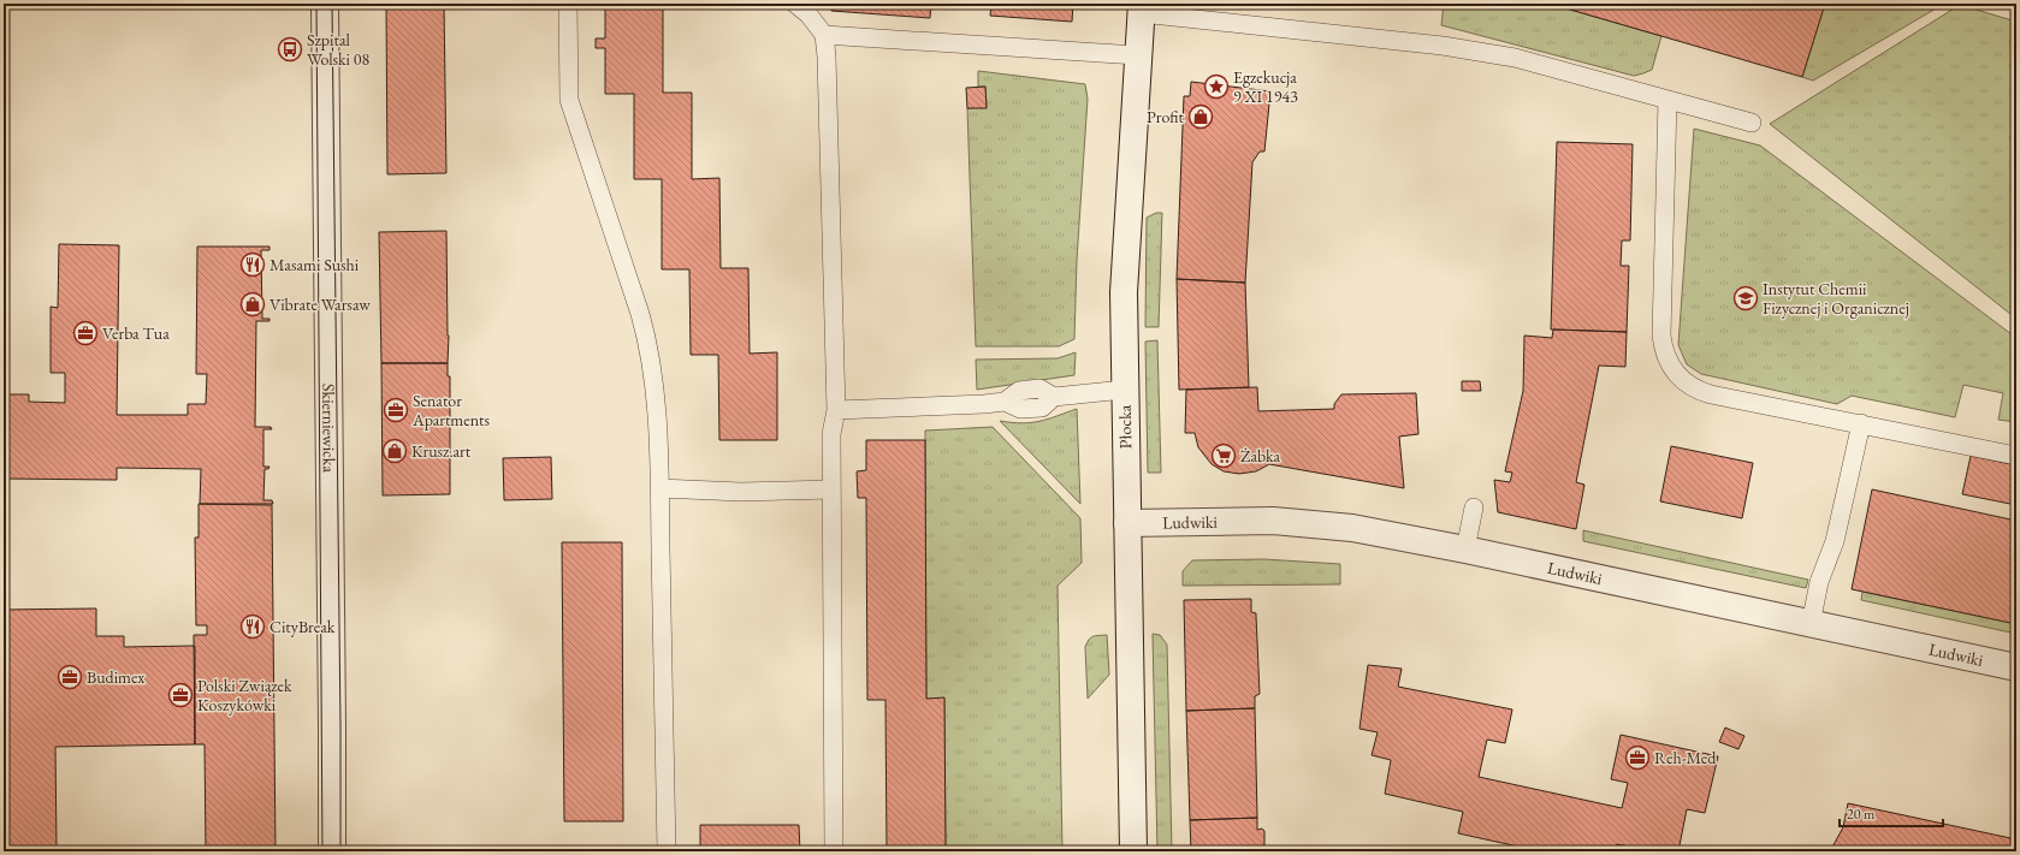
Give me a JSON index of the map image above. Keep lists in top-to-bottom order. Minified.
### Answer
{"streets":{"street":["Skierniewicka","Płocka","Ludwiki"]},"crossings":[["Płocka","Ludwiki"]],"places":{"bus stop":["Szpital Wolski 08"],"place":["Egzekucja 9 XI 1943"],"shop":["Profit","Vibrate Warsaw","Krusz.art"],"restaurant":["Masami Sushi","CityBreak"],"school or university":["Instytut Chemii Fizycznej i Organicznej"],"office":["Verba Tua","Senator Apartments","Budimex","Polski Związek Koszykówki","Reh-Med"],"supermarket":["Żabka"]},"scale_bar":"20 m"}
